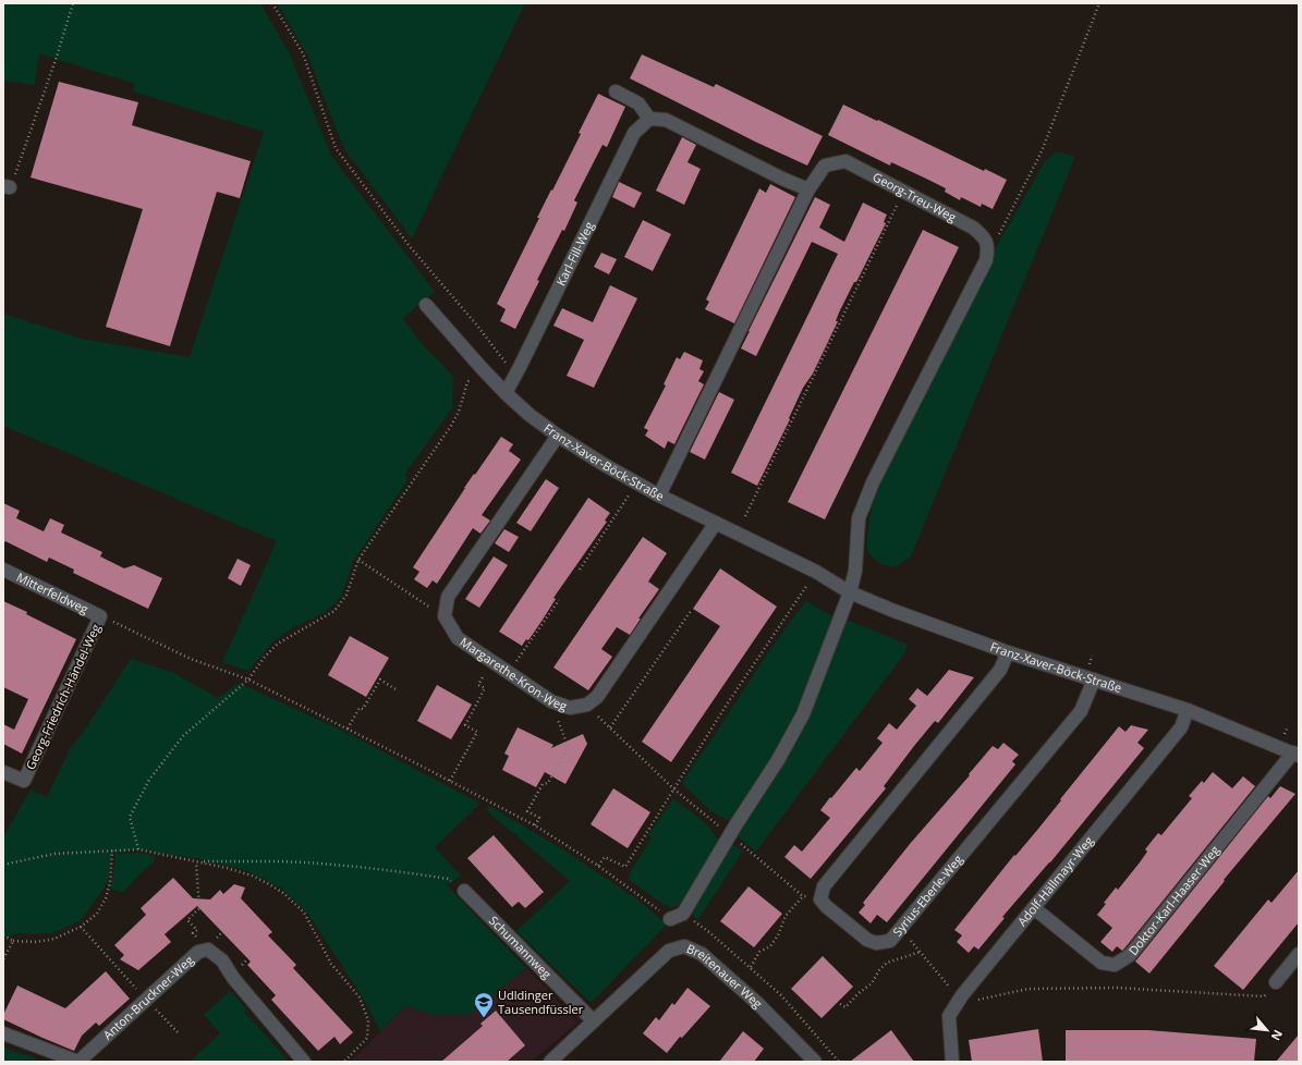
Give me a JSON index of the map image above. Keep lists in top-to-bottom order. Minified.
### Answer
{"streets":{"street":["Georg-Treu-Weg","Karl-Fill-Weg","Franz-Xaver-Böck-Straße","Mitterfeldweg","Margarethe-Kron-Weg","Georg-Friedrich-Händel-Weg","Adolf-Hällmayr-Weg","Syrius-Eberle-Weg","Doktor-Karl-Haaser-Weg","Schumannweg","Breitenauer Weg","Anton-Bruckner-Weg"]},"crossings":[["Georg-Treu-Weg","Franz-Xaver-Böck-Straße"],["Karl-Fill-Weg","Franz-Xaver-Böck-Straße"],["Franz-Xaver-Böck-Straße","Margarethe-Kron-Weg"],["Franz-Xaver-Böck-Straße","Adolf-Hällmayr-Weg"],["Franz-Xaver-Böck-Straße","Syrius-Eberle-Weg"],["Franz-Xaver-Böck-Straße","Doktor-Karl-Haaser-Weg"],["Mitterfeldweg","Georg-Friedrich-Händel-Weg"],["Adolf-Hällmayr-Weg","Doktor-Karl-Haaser-Weg"],["Schumannweg","Breitenauer Weg"]],"places":{"school or university":["Udldinger Tausendfüssler"]},"north":"bottom right"}
